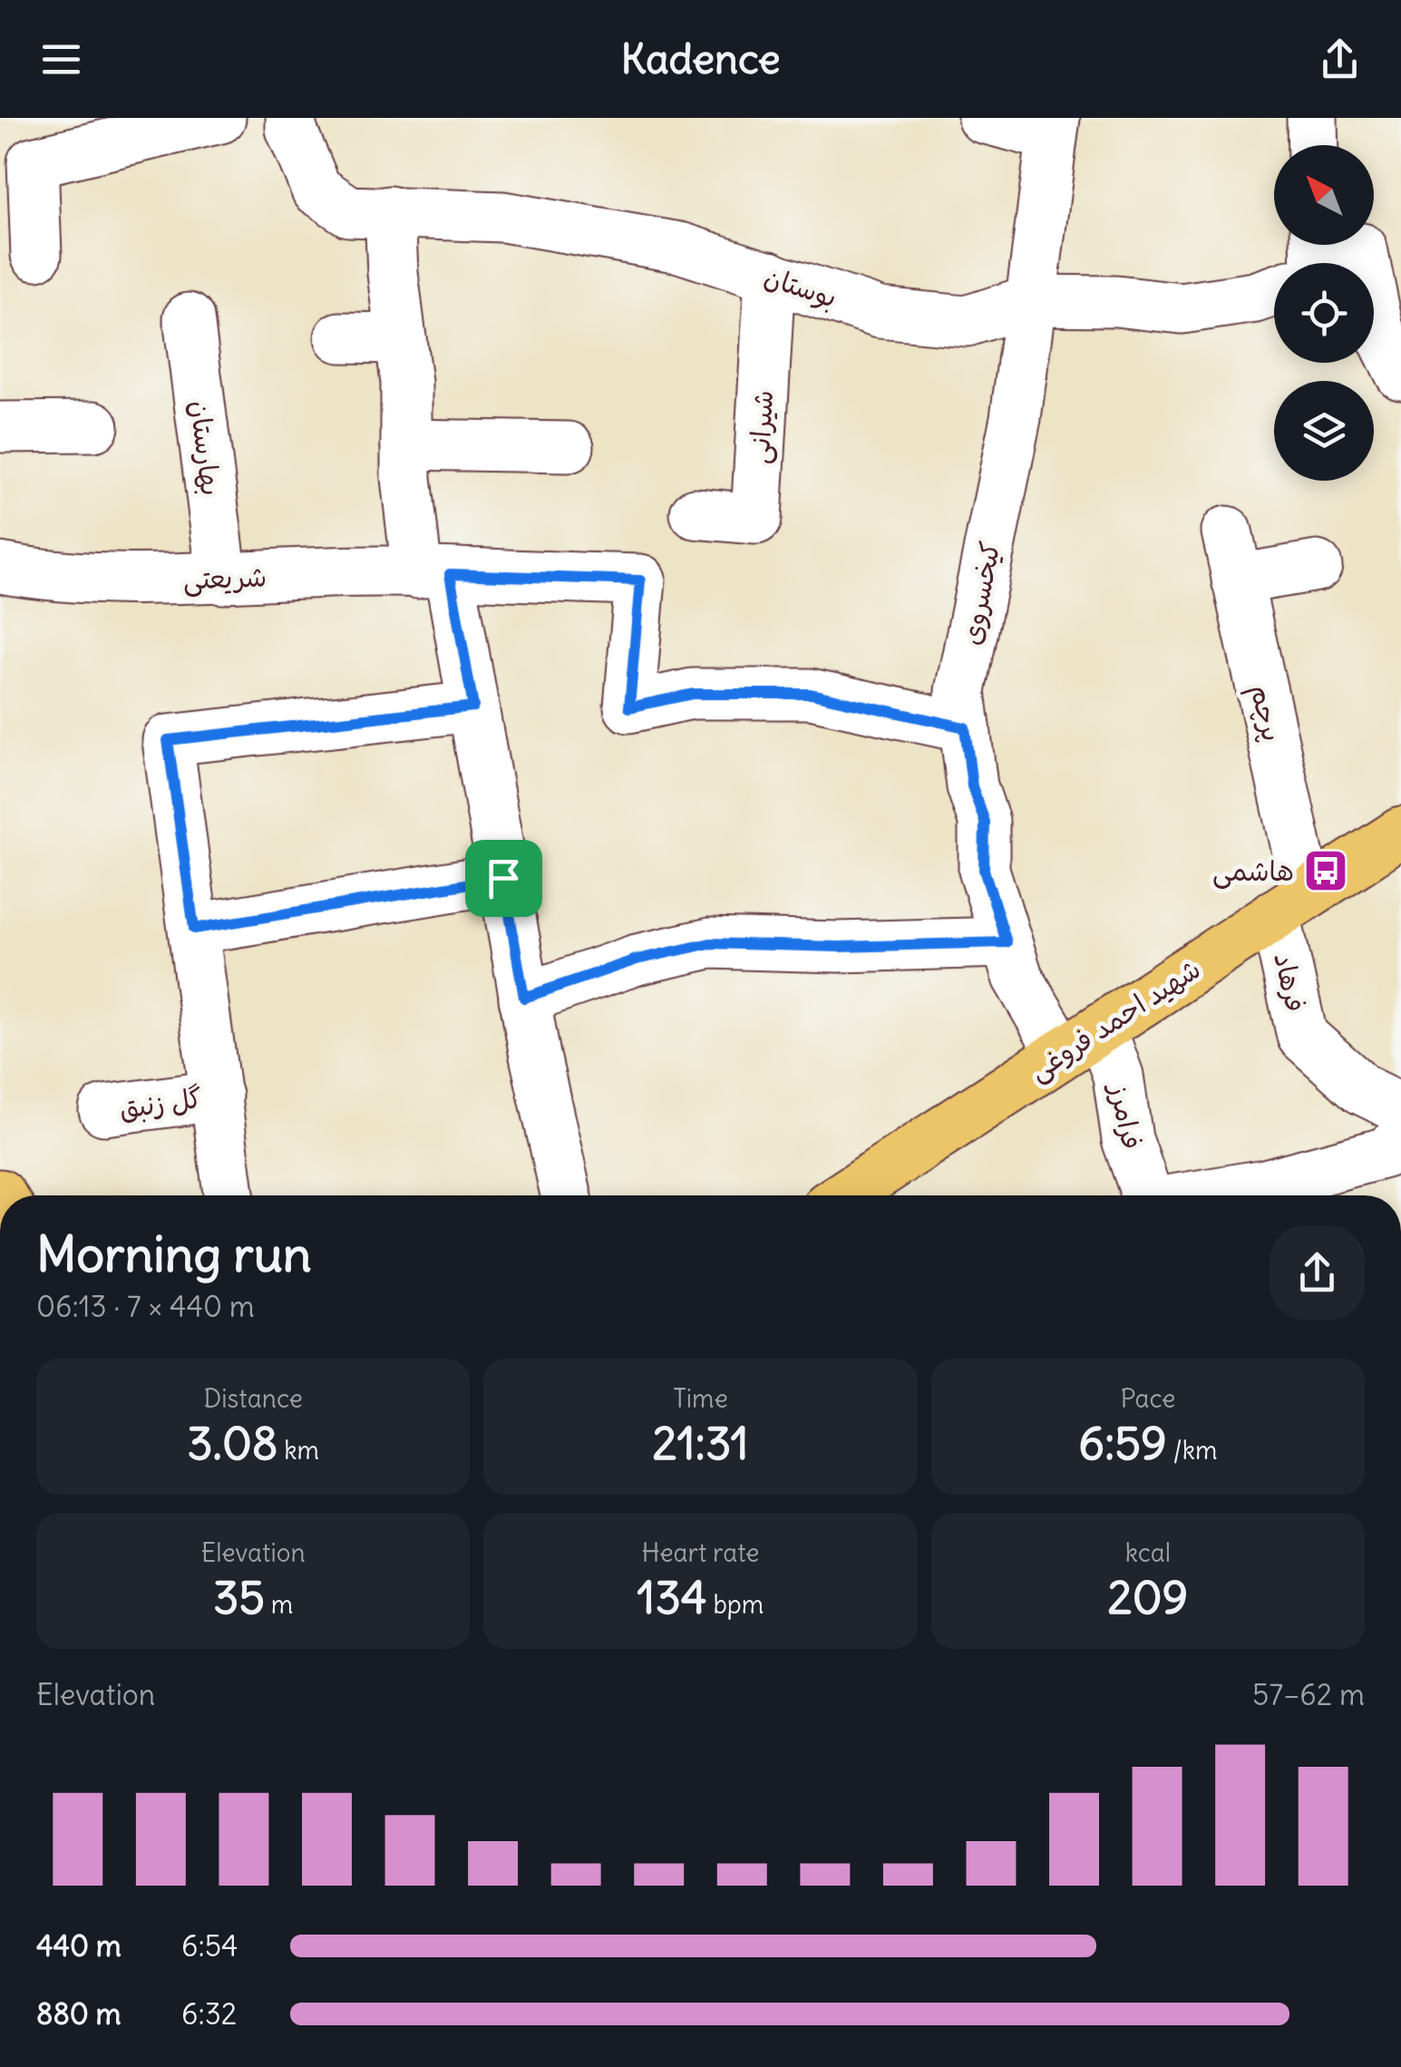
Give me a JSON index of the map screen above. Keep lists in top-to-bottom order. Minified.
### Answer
{"streets":{"main road":["شهید احمد فروغی"],"street":["بوستان","شیرانی","بهارستان","شریعتی","کیخسروی","پرچم","فرهاد","گل زنبق","فرامرز"]},"crossings":[["بوستان","شیرانی"],["بوستان","کیخسروی"],["بهارستان","شریعتی"],["شریعتی","کیخسروی"],["کیخسروی","شهید احمد فروغی"],["کیخسروی","فرامرز"],["پرچم","فرهاد"],["پرچم","شهید احمد فروغی"],["فرهاد","شهید احمد فروغی"],["شهید احمد فروغی","فرامرز"]],"places":{"bus stop":["هاشمی"]},"north":"top left","page":{"header":"Kadence","heading":["Morning run","06:13 · 7 × 440 m"],"stats":[["Distance","3.08 km"],["Time","21:31"],["Pace","6:59 /km"],["Elevation","35 m"],["Heart rate","134 bpm"],["kcal","209"]],"chart":["Elevation","57–62 m"],"list":[{"name":"440 m","note":"6:54"},{"name":"880 m","note":"6:32"}]}}
